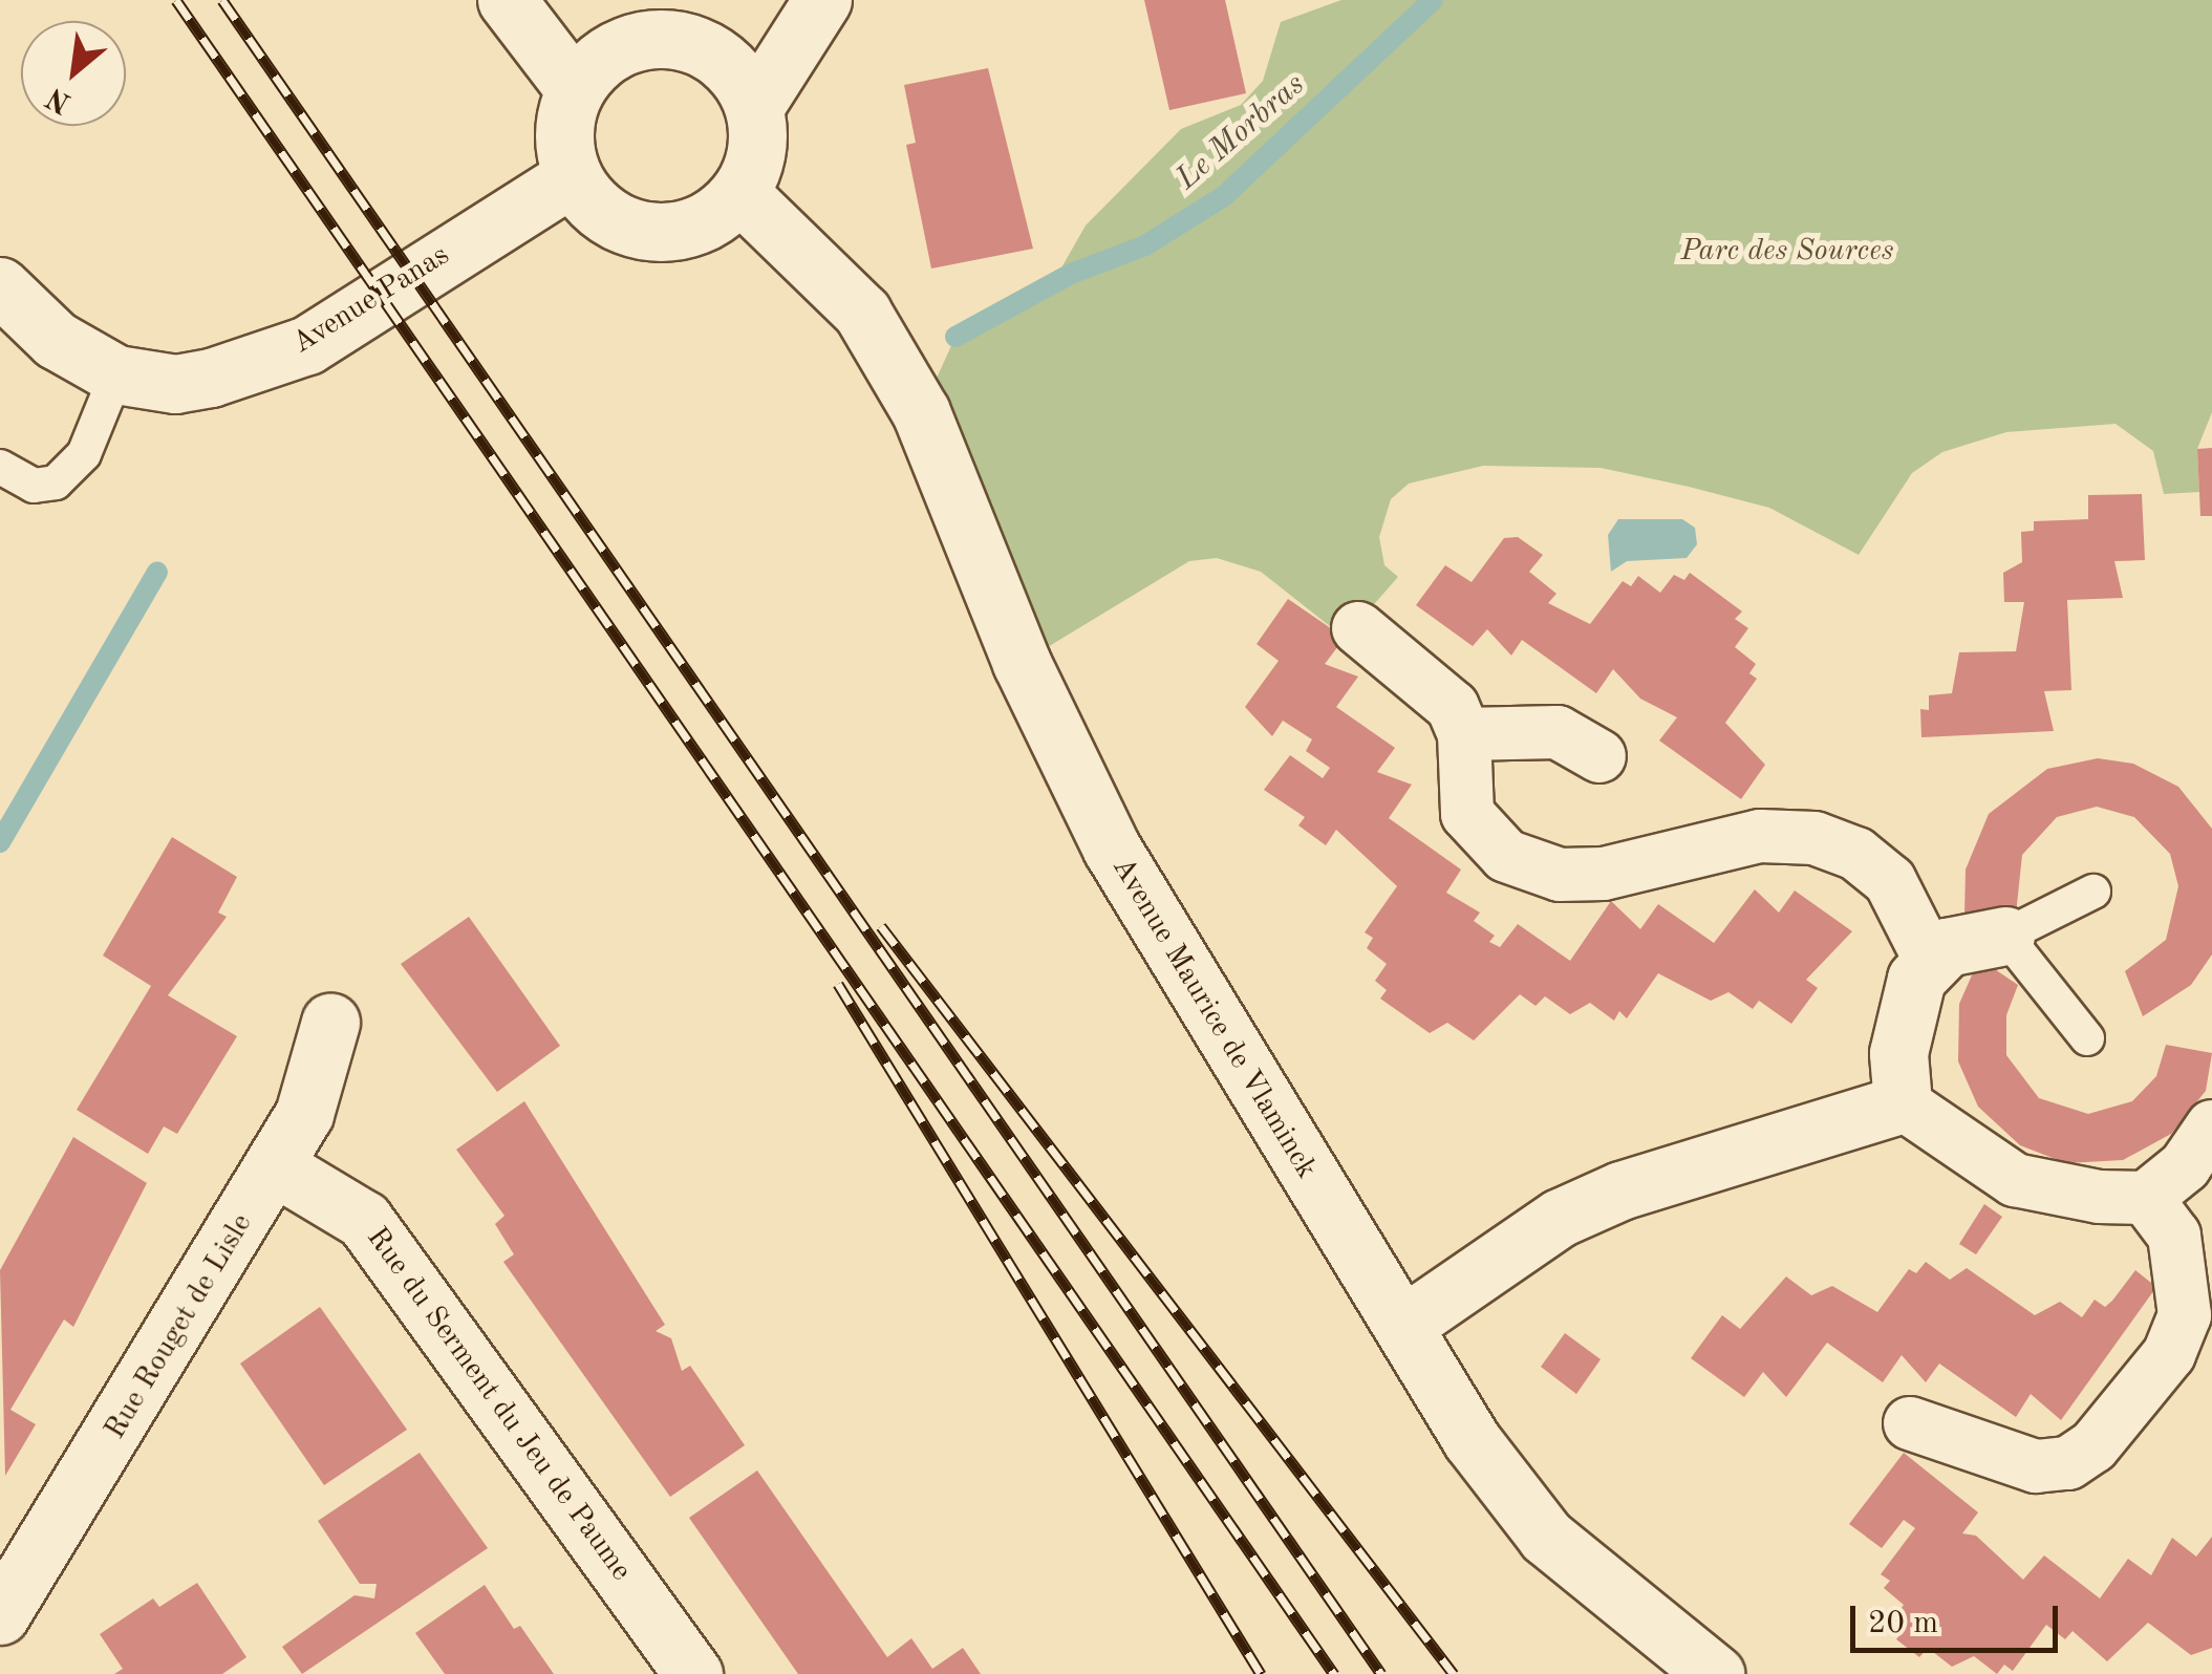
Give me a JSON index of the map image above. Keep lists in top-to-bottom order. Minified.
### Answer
{"streets":{"street":["Avenue Panas","Avenue Maurice de Vlaminck","Rue Rouget de Lisle","Rue du Serment du Jeu de Paume"]},"crossings":[["Avenue Panas","Avenue Maurice de Vlaminck"],["Rue Rouget de Lisle","Rue du Serment du Jeu de Paume"]],"water":["Le Morbras"],"parks":["Parc des Sources"],"scale_bar":"20 m","north":"bottom left"}
